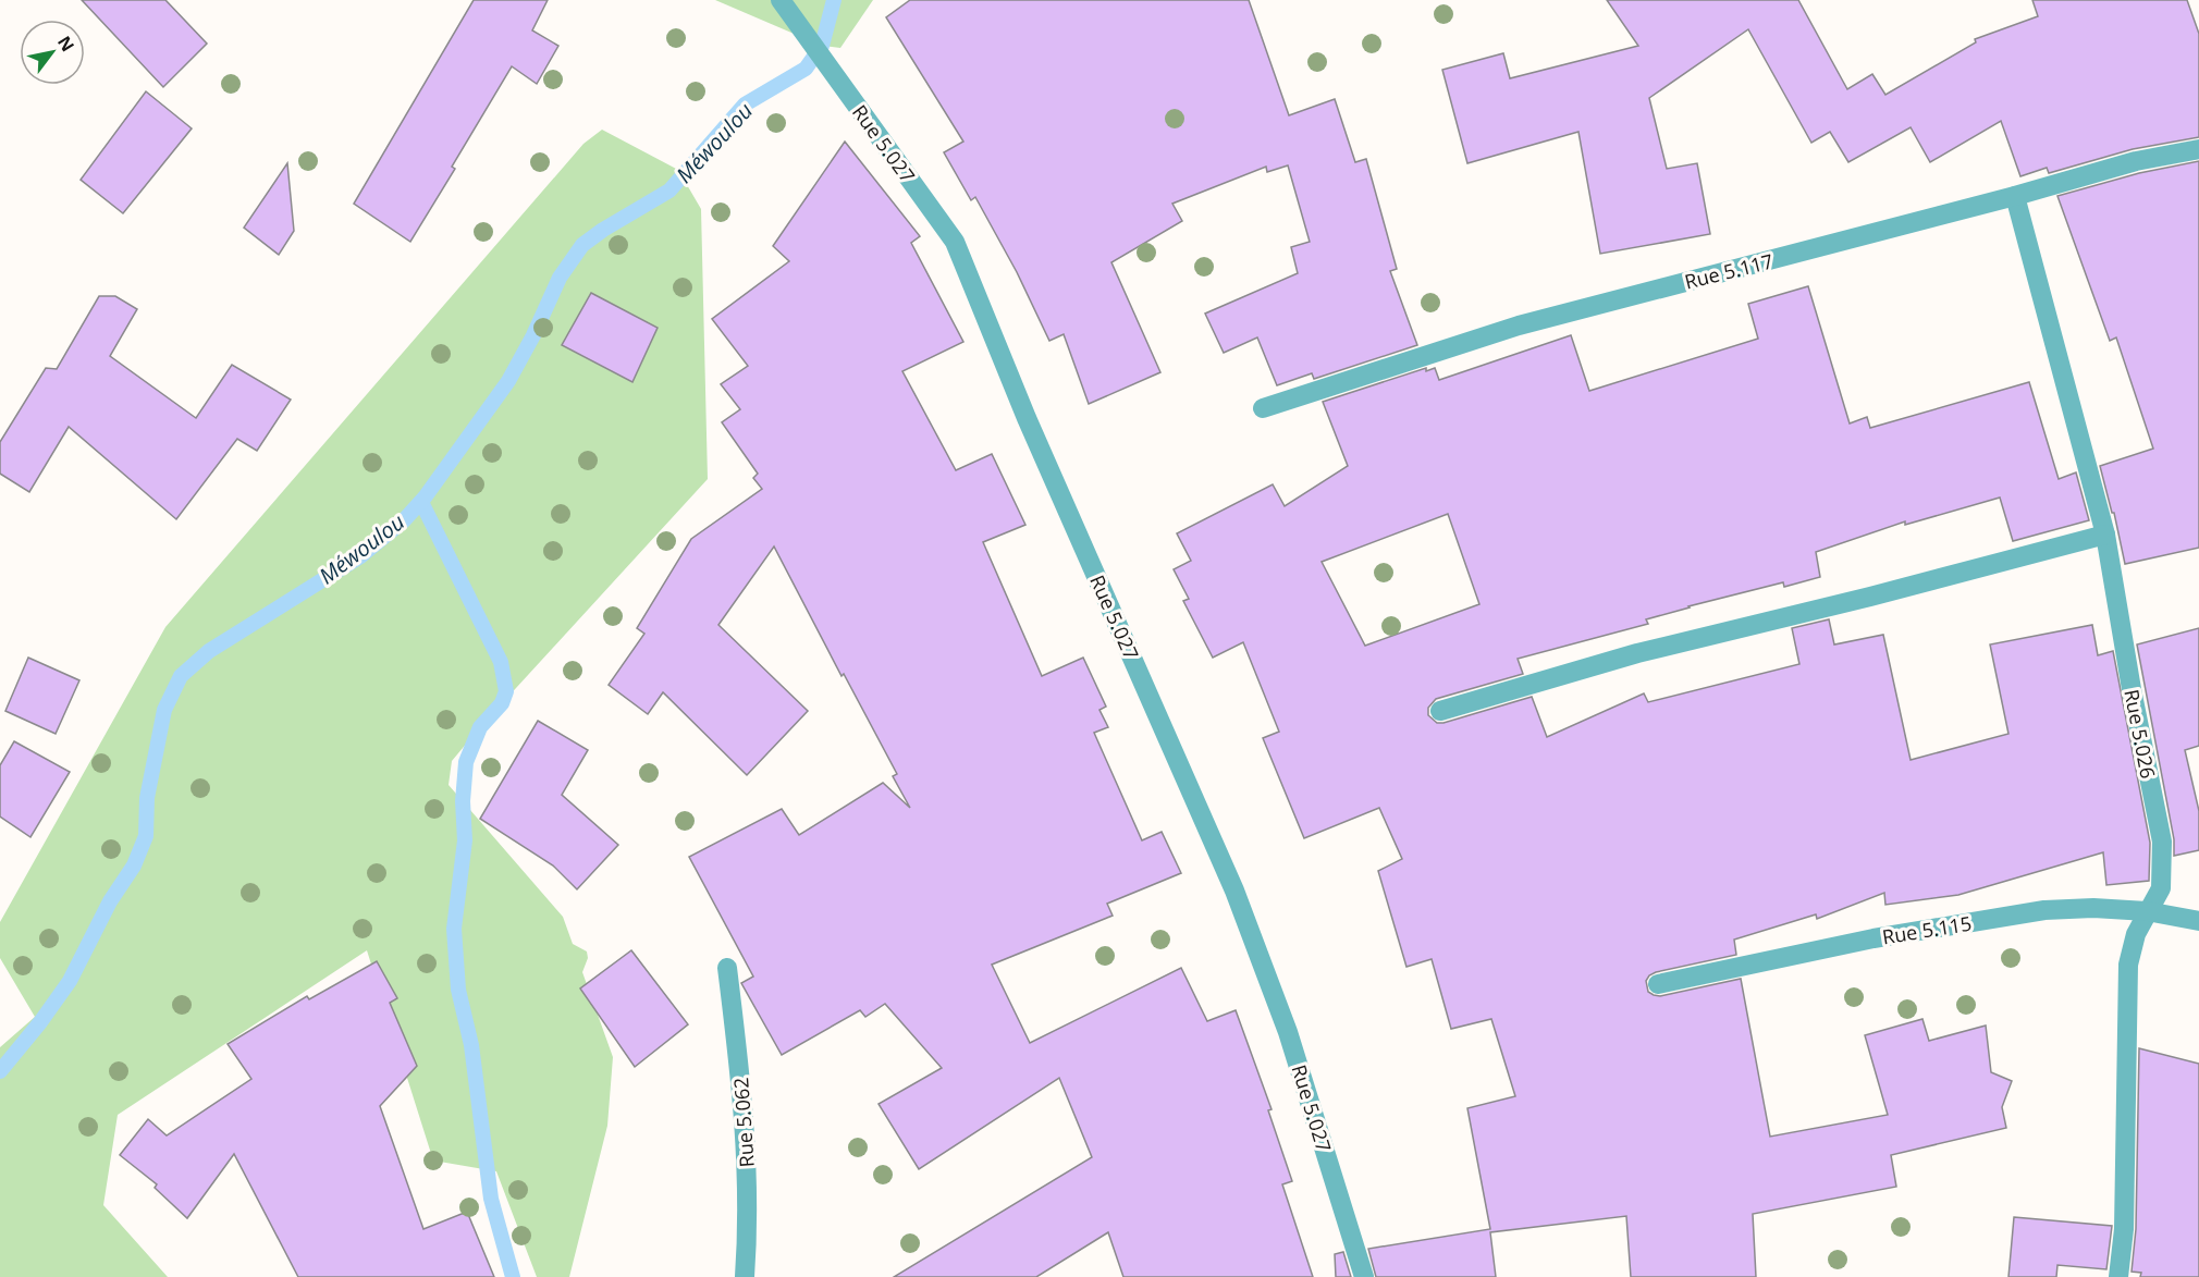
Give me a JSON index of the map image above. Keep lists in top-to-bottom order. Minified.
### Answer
{"streets":{"street":["Rue 5.027","Rue 5.117","Rue 5.026","Rue 5.115","Rue 5.062"]},"crossings":[["Rue 5.117","Rue 5.026"],["Rue 5.026","Rue 5.115"]],"water":["Méwoulou"],"north":"top right"}
